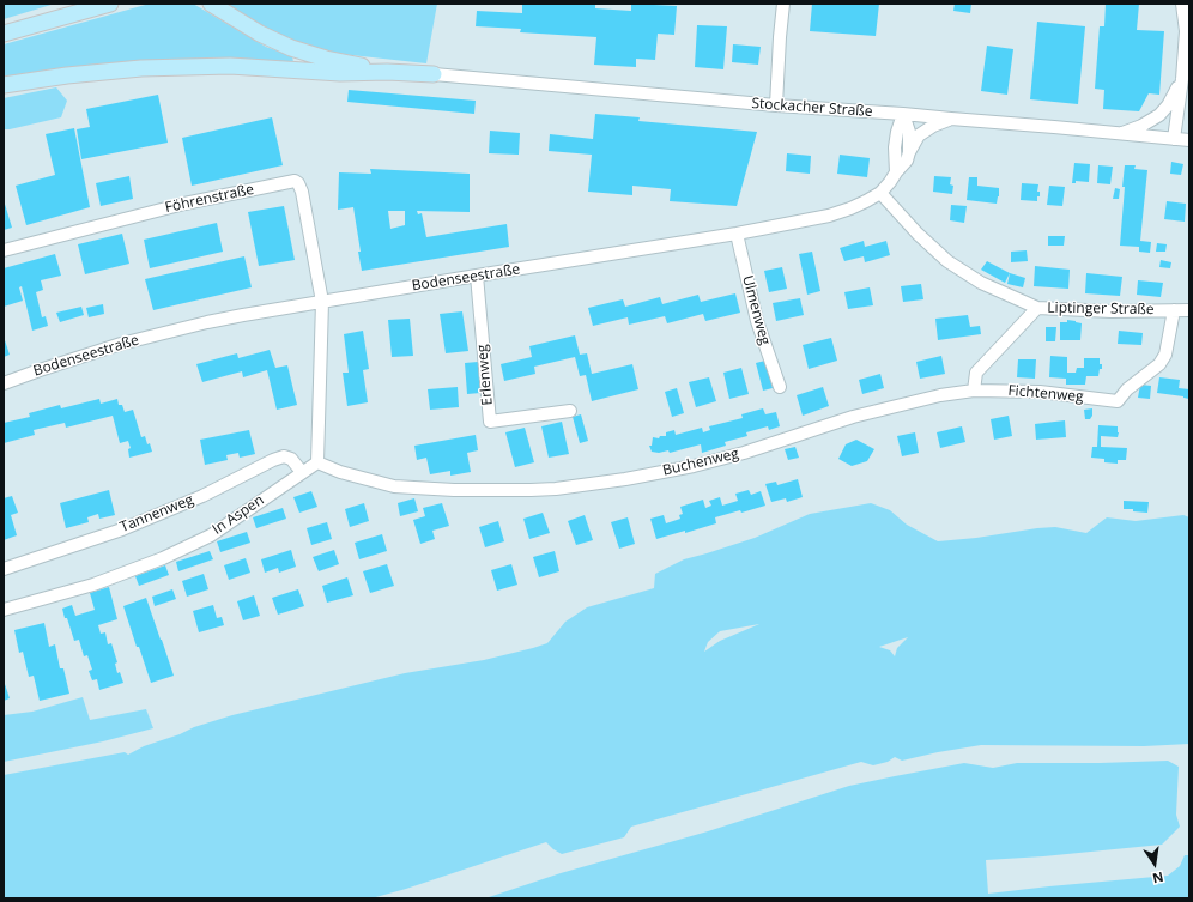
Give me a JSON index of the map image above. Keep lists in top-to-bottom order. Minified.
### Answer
{"streets":{"street":["Stockacher Straße","Föhrenstraße","Bodenseestraße","Liptinger Straße","Ulmenweg","Erlenweg","Fichtenweg","Buchenweg","Tannenweg","In Aspen"]},"crossings":[["Stockacher Straße","Bodenseestraße"],["Föhrenstraße","Bodenseestraße"],["Bodenseestraße","Liptinger Straße"],["Bodenseestraße","Ulmenweg"],["Bodenseestraße","Erlenweg"],["Liptinger Straße","Fichtenweg"],["Fichtenweg","Buchenweg"],["Buchenweg","In Aspen"],["Tannenweg","In Aspen"]],"north":"bottom"}
